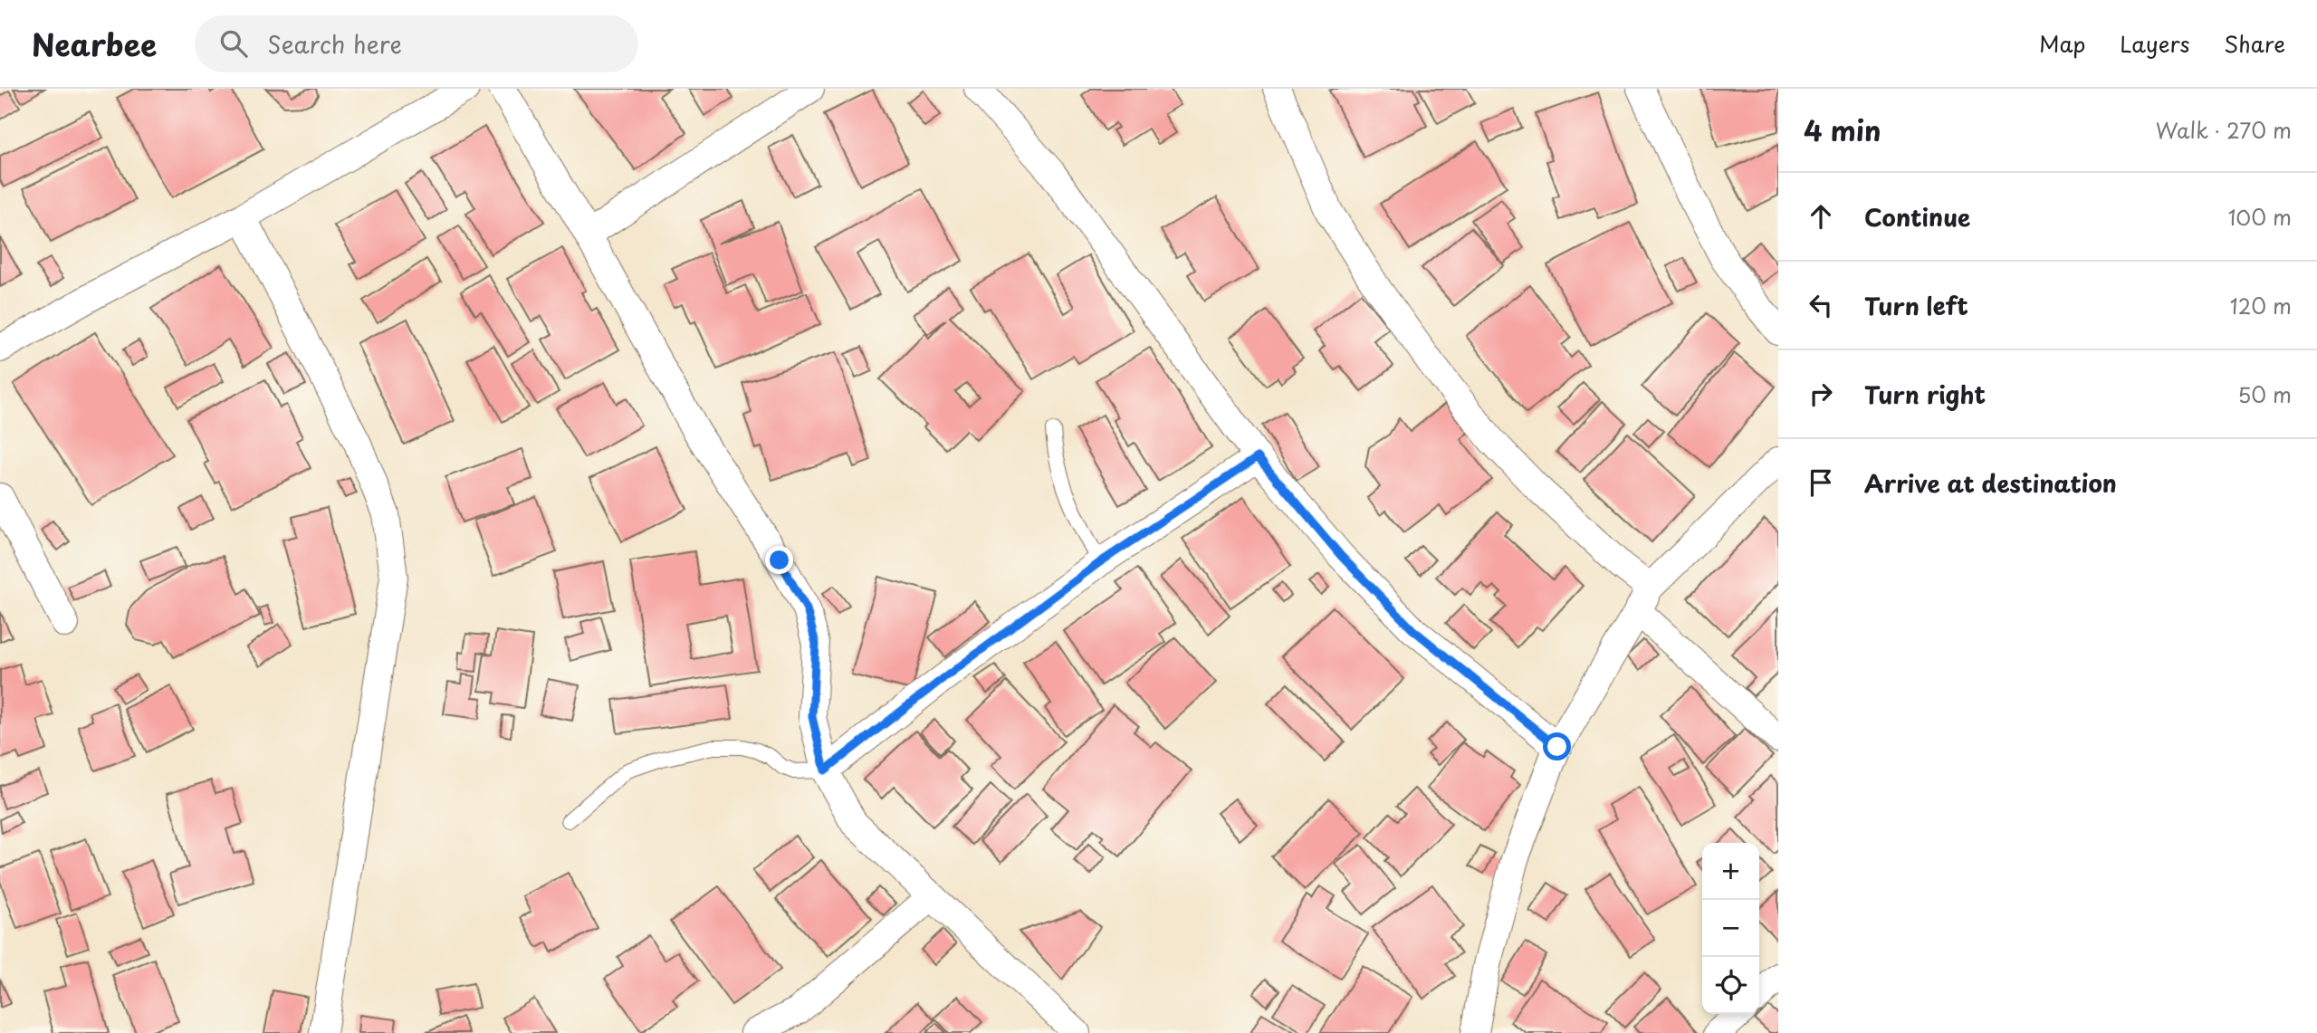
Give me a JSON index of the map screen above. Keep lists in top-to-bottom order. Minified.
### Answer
{"page":{"header":"Nearbee","search":"Search here","nav":["Map","Layers","Share"],"heading":["4 min","Walk · 270 m"],"list":[["Continue","100 m"],["Turn left","120 m"],["Turn right","50 m"],"Arrive at destination"],"map_buttons":["+","−"]}}
